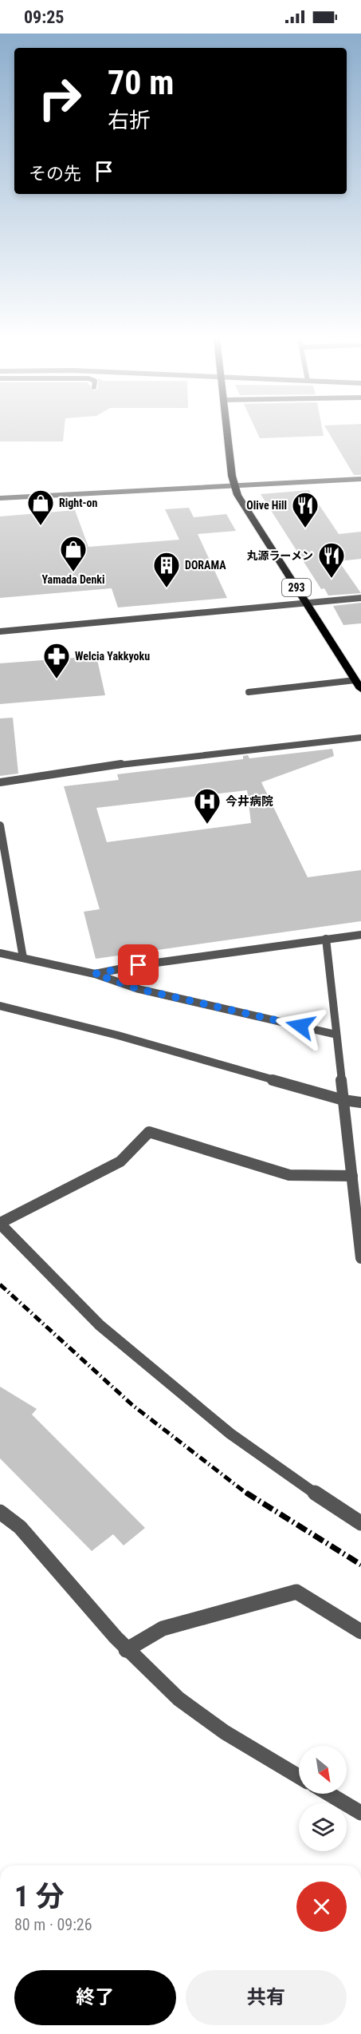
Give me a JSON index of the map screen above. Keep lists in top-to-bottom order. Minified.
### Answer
{"streets":{"highway":["293"]},"places":{"shop":["Right-on","Yamada Denki"],"restaurant":["Olive Hill","丸源ラーメン"],"building":["DORAMA"],"pharmacy":["Welcia Yakkyoku"],"hospital":["今井病院"]},"north":"bottom right","page":{"status":"09:25","turn":["70 m","右折"],"then":"その先","heading":["1 分","80 m · 09:26"],"buttons":["終了","共有"]}}
